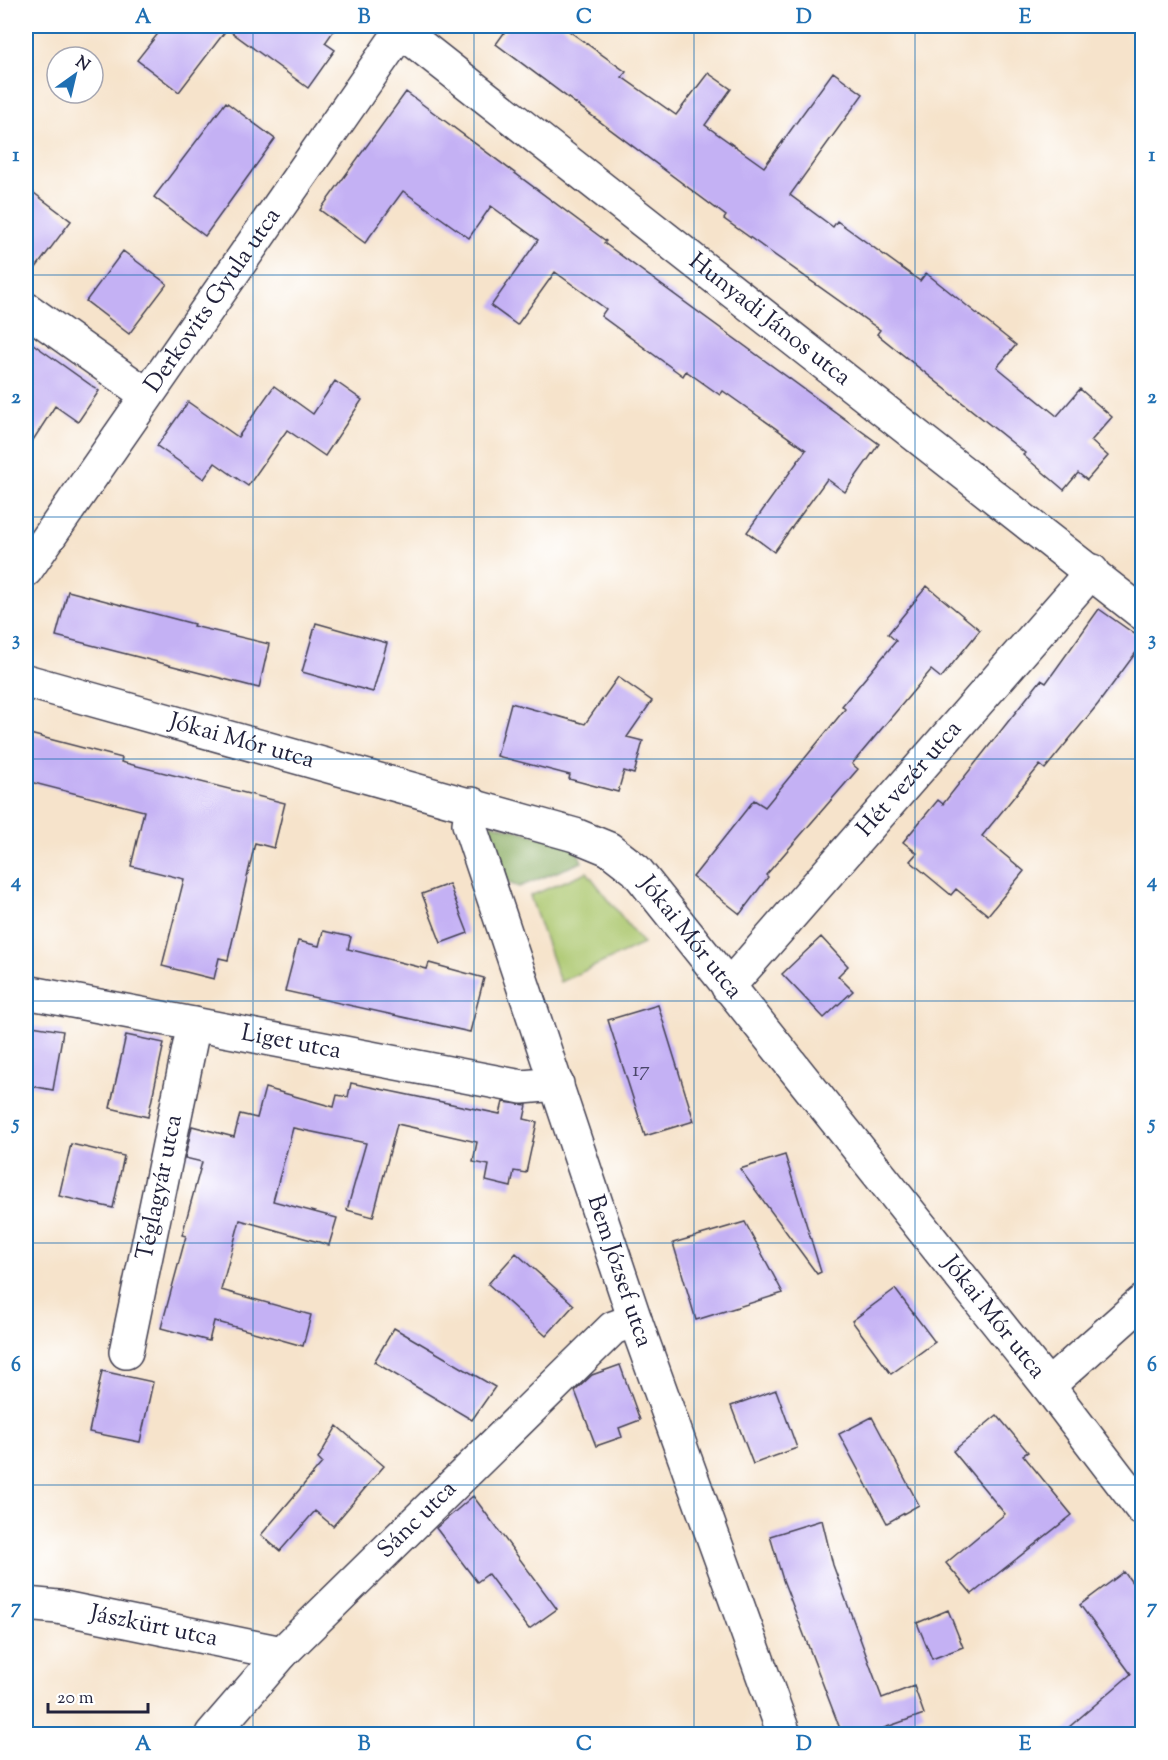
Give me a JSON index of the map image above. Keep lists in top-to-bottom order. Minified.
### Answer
{"streets":{"street":["Derkovits Gyula utca","Hunyadi János utca","Jókai Mór utca","Hét vezér utca","Liget utca","Téglagyár utca","Bem József utca","Sánc utca","Jászkürt utca"]},"crossings":[["Derkovits Gyula utca","Hunyadi János utca"],["Hunyadi János utca","Hét vezér utca"],["Jókai Mór utca","Hét vezér utca"],["Jókai Mór utca","Bem József utca"],["Liget utca","Téglagyár utca"],["Liget utca","Bem József utca"],["Bem József utca","Sánc utca"],["Sánc utca","Jászkürt utca"]],"house_numbers":["17"],"scale_bar":"20 m","north":"top right","grid":{"columns":["A","B","C","D","E"],"rows":["1","2","3","4","5","6","7"]}}
